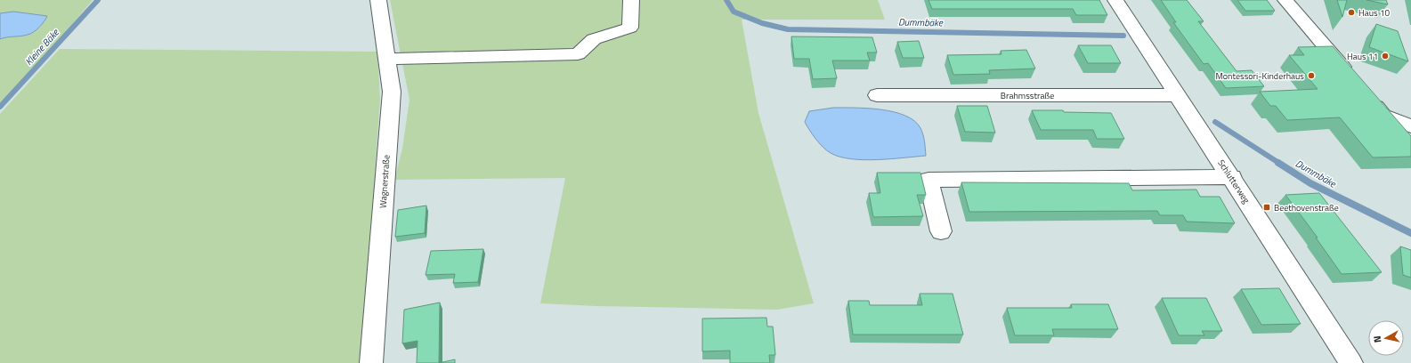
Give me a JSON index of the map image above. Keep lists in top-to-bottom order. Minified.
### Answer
{"streets":{"street":["Brahmsstraße","Wagnerstraße","Schlutterweg"]},"crossings":[["Brahmsstraße","Schlutterweg"]],"water":["Dummbäke","Kleine Bäke"],"places":{"other":["Haus 10","Haus 11","Montessori-Kinderhaus"],"transit":["Beethovenstraße"]},"north":"left"}
